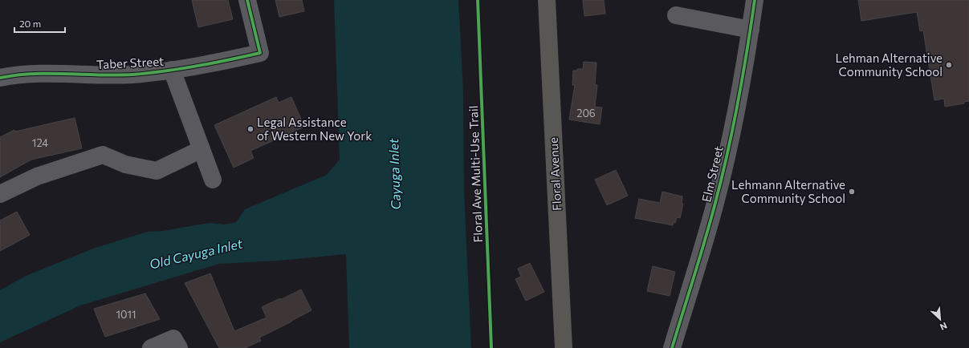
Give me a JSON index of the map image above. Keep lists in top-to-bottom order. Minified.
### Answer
{"streets":{"main road":["Floral Avenue"],"street":["Taber Street","Elm Street"],"cycle path":["Floral Ave Multi-Use Trail"]},"water":["Cayuga Inlet","Old Cayuga Inlet"],"places":["Lehman Alternative Community School","Legal Assistance of Western New York","Lehmann Alternative Community School"],"house_numbers":["206","124","1011"],"scale_bar":"20 m","north":"bottom right"}
